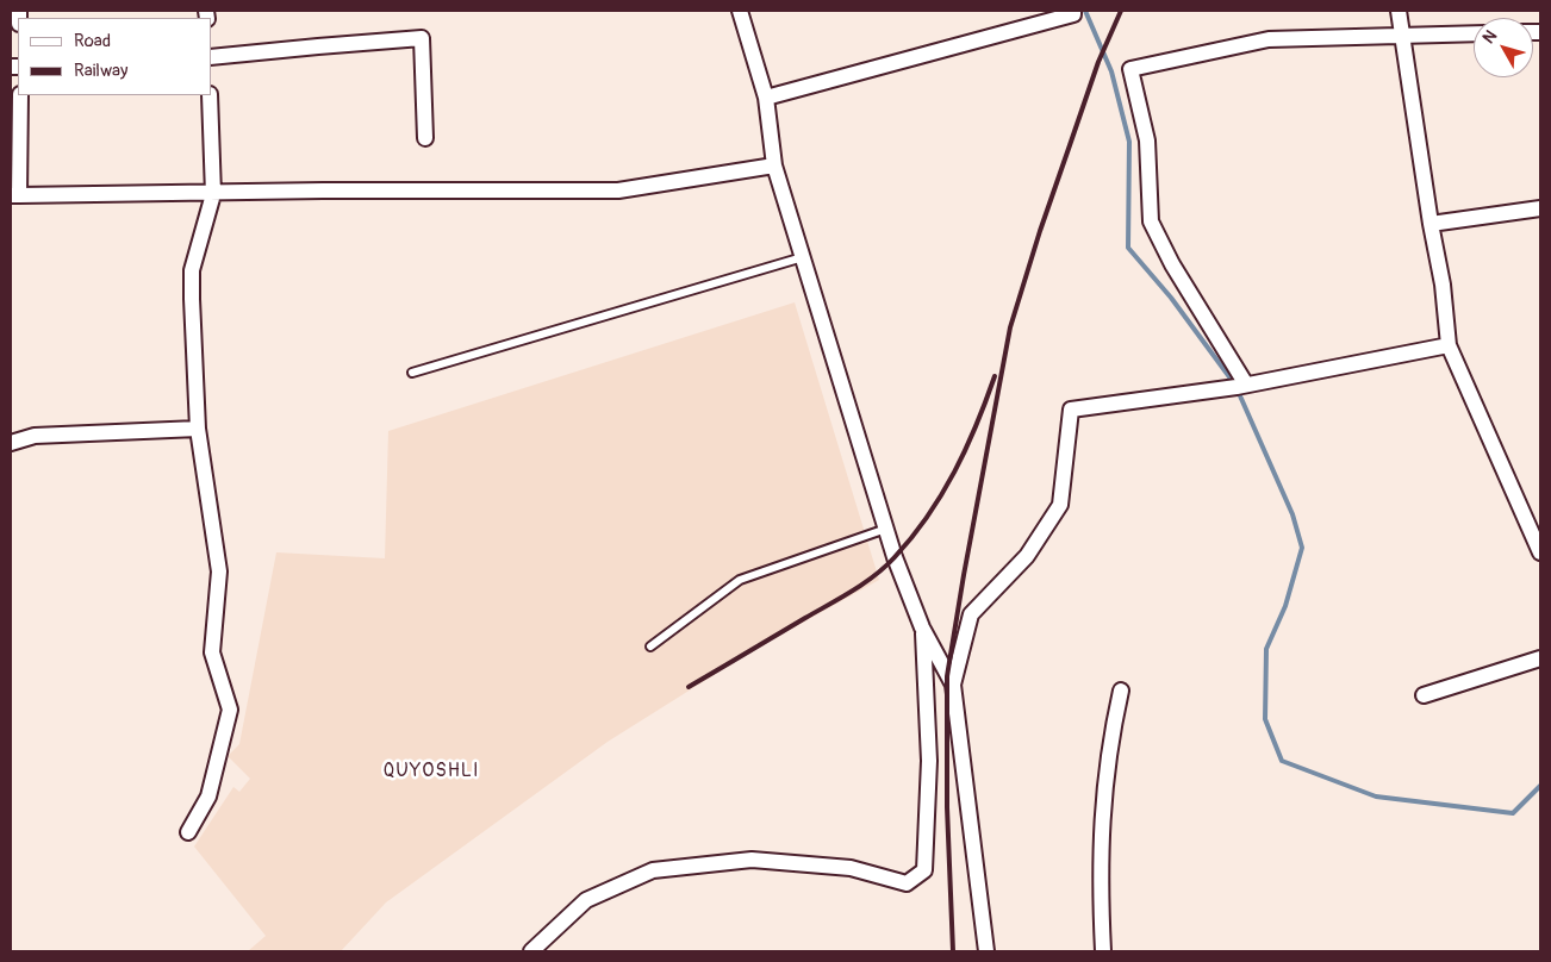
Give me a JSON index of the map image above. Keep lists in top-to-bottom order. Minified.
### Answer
{"districts":["QUYOSHLI"],"legend":["Road","Railway"],"north":"top left"}
